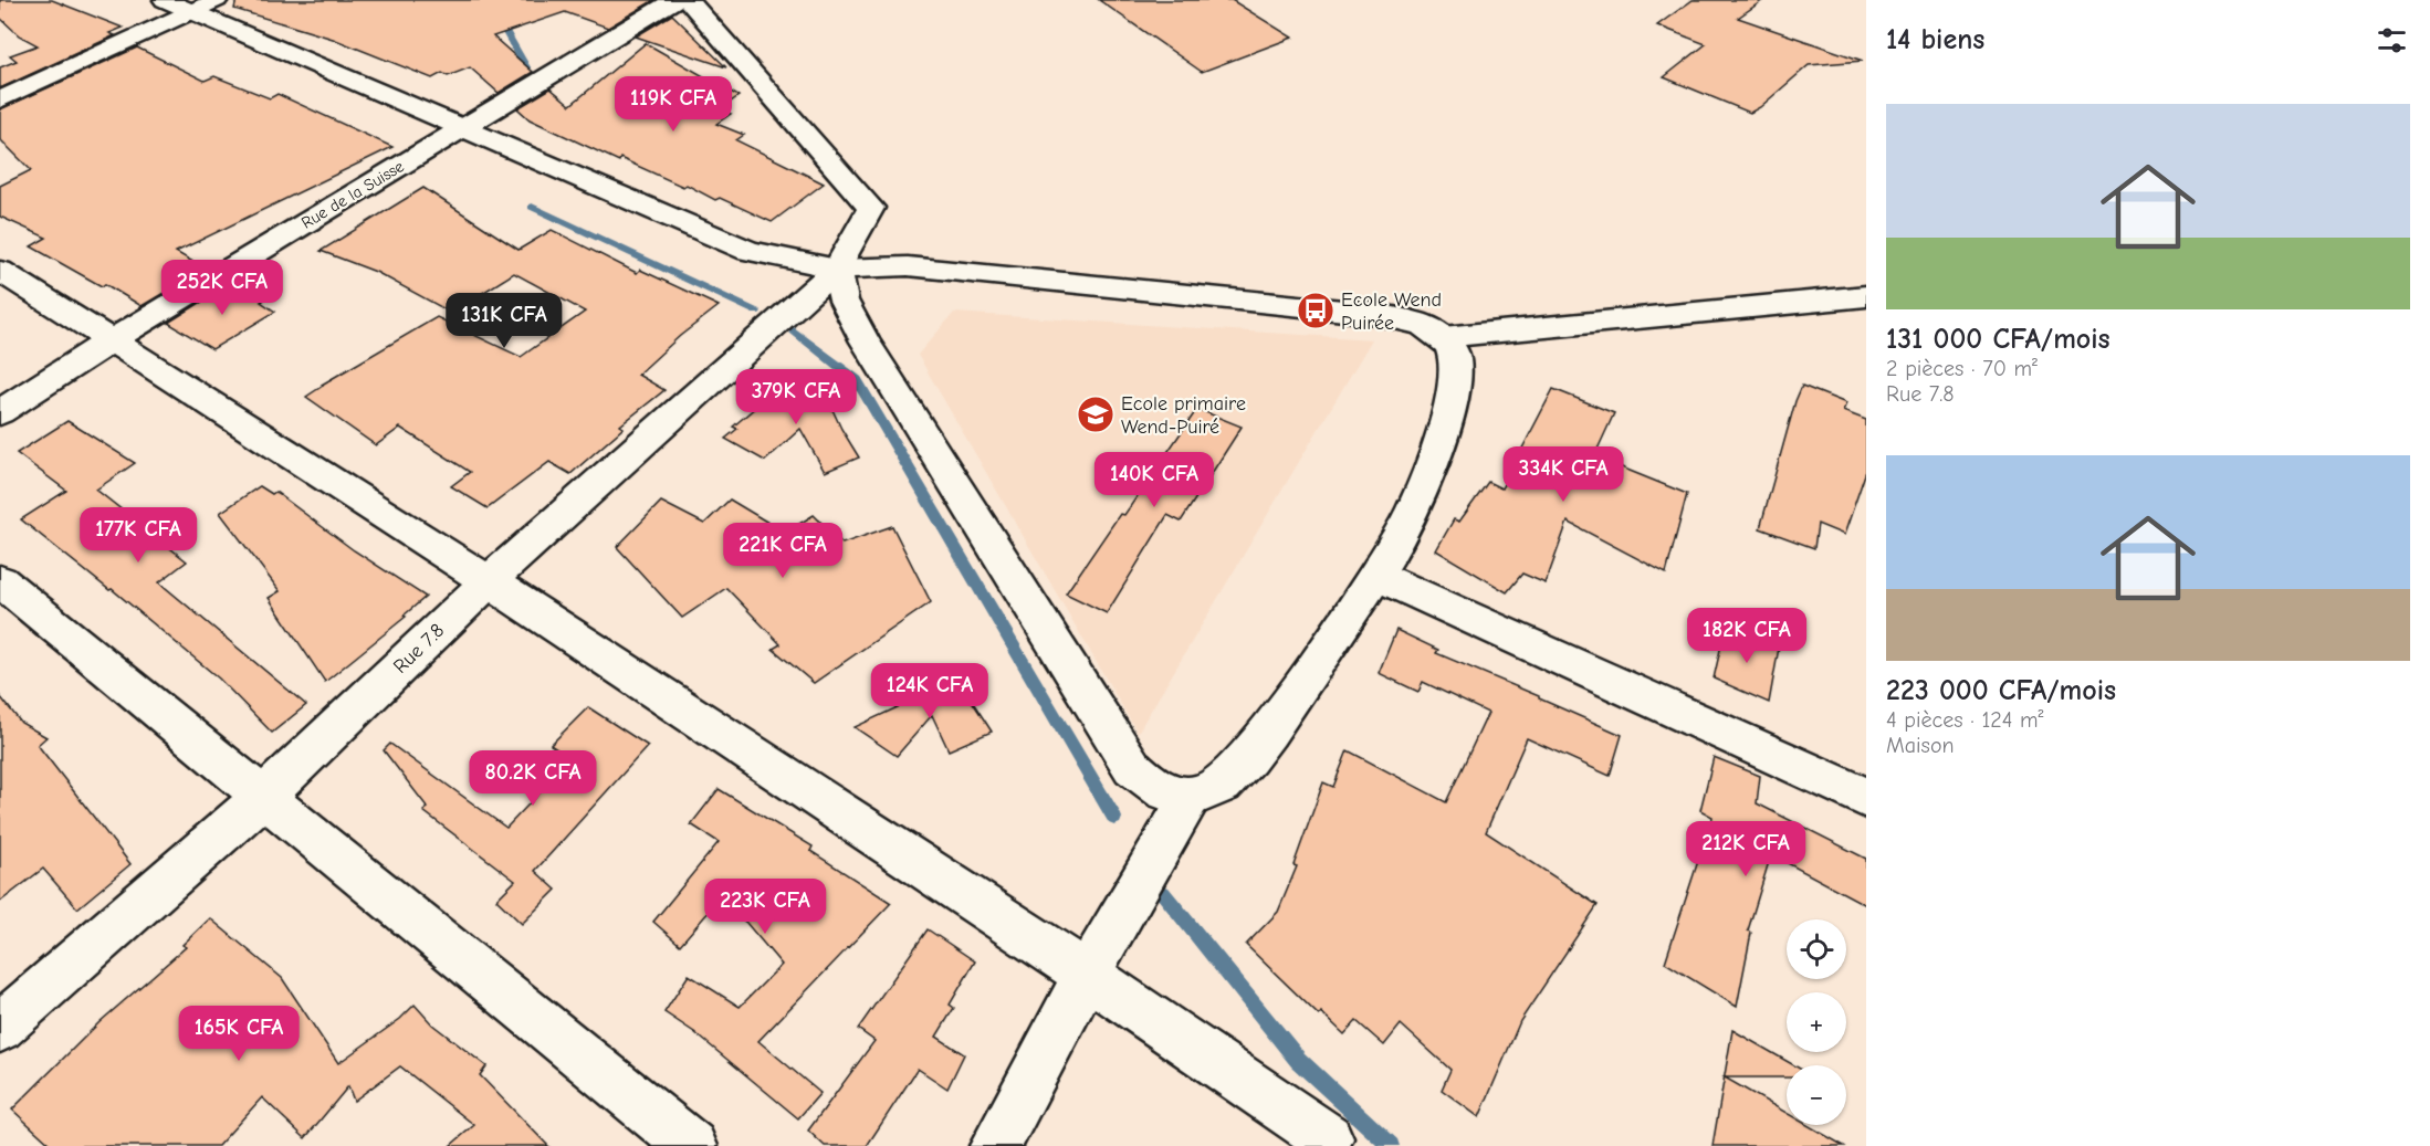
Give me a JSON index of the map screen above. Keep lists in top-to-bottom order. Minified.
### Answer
{"streets":{"street":["Rue de la Suisse","Rue 7.8"]},"places":{"bus stop":["Ecole Wend Puirée"],"school or university":["Ecole primaire Wend-Puiré"]},"page":{"heading":"14 biens","price":["119K CFA","252K CFA","131K CFA","379K CFA","334K CFA","140K CFA","177K CFA","221K CFA","182K CFA","124K CFA","80.2K CFA","212K CFA","223K CFA","165K CFA"],"list":[{"name":"131 000 CFA/mois","note":"2 pièces · 70 m² · Rue 7.8"},{"name":"223 000 CFA/mois","note":"4 pièces · 124 m² · Maison"}],"map_buttons":["+","−"]}}
